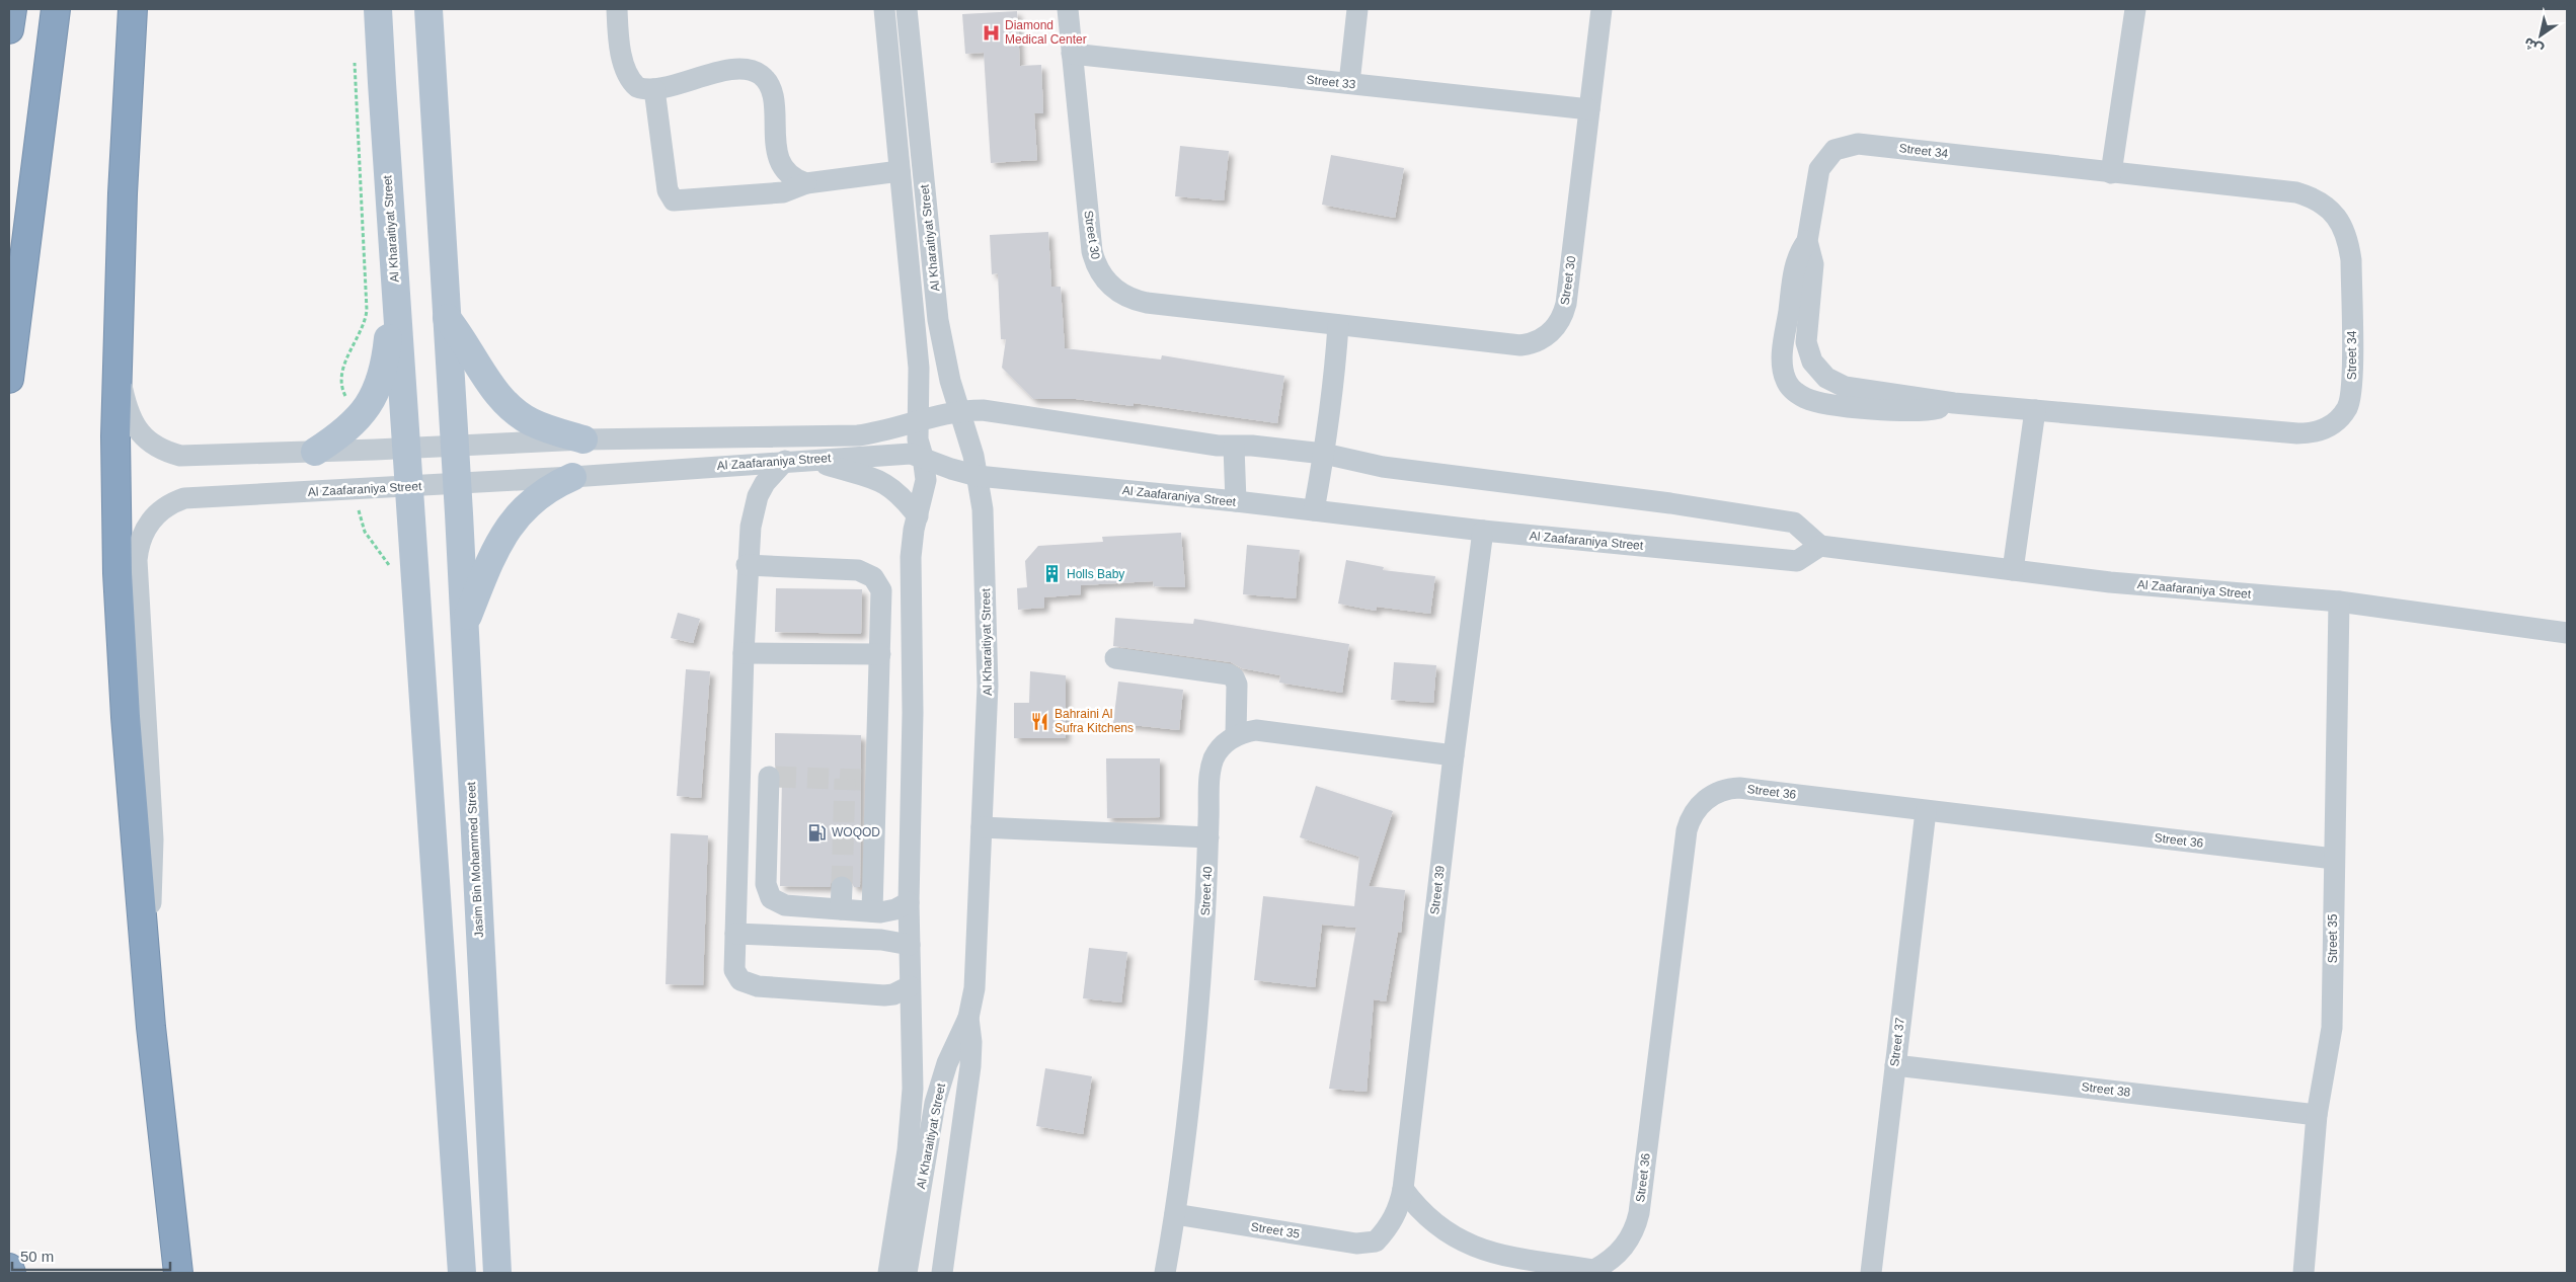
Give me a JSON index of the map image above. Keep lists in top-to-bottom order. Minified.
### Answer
{"streets":{"main road":["Al Kharaitiyat Street","Jasim Bin Mohammed Street"],"street":["Street 33","Street 34","Street 30","Al Zaafaraniya Street","Street 36","Street 39","Street 40","Street 35","Street 37","Street 38"]},"crossings":[["Street 33","Street 30"],["Al Kharaitiyat Street","Al Zaafaraniya Street"],["Al Zaafaraniya Street","Jasim Bin Mohammed Street"],["Al Zaafaraniya Street","Street 39"],["Al Zaafaraniya Street","Street 35"],["Street 36","Street 39"],["Street 36","Street 35"],["Street 36","Street 37"],["Street 39","Street 35"],["Street 40","Street 35"],["Street 35","Street 38"],["Street 37","Street 38"]],"places":{"hospital":["Diamond Medical Center"],"building":["Holls Baby"],"restaurant":["Bahraini Al Sufra Kitchens"],"fuel station":["WOQOD"]},"scale_bar":"50 m","north":"bottom left"}
